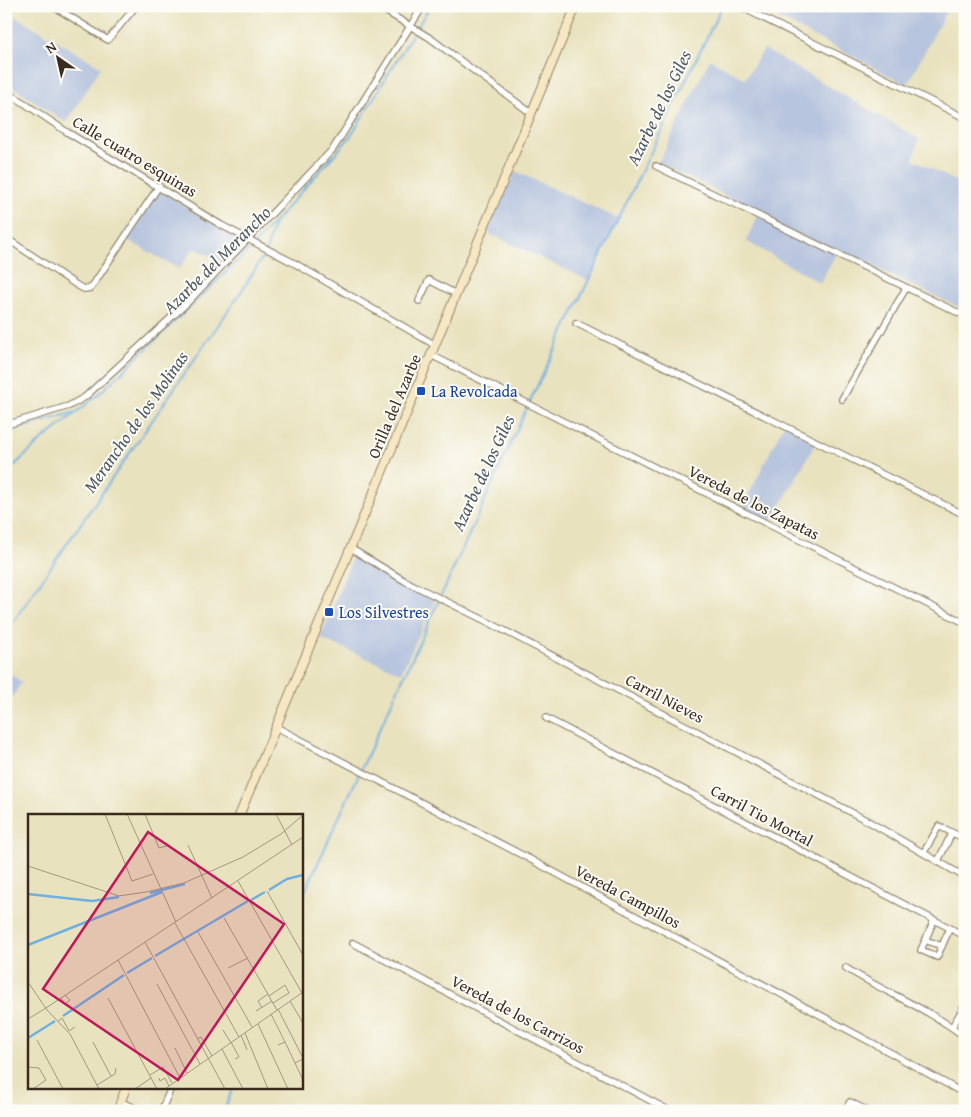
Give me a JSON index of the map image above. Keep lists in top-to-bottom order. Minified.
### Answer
{"streets":{"street":["Calle cuatro esquinas","Orilla del Azarbe","Vereda de los Zapatas","Carril Nieves","Carril Tio Mortal","Vereda Campillos","Vereda de los Carrizos"]},"crossings":[["Calle cuatro esquinas","Orilla del Azarbe"],["Orilla del Azarbe","Vereda de los Zapatas"],["Orilla del Azarbe","Carril Nieves"],["Orilla del Azarbe","Vereda Campillos"]],"water":["Azarbe de los Giles","Azarbe del Merancho","Merancho de los Molinas"],"places":{"transit":["La Revolcada","Los Silvestres"]},"north":"top left"}
